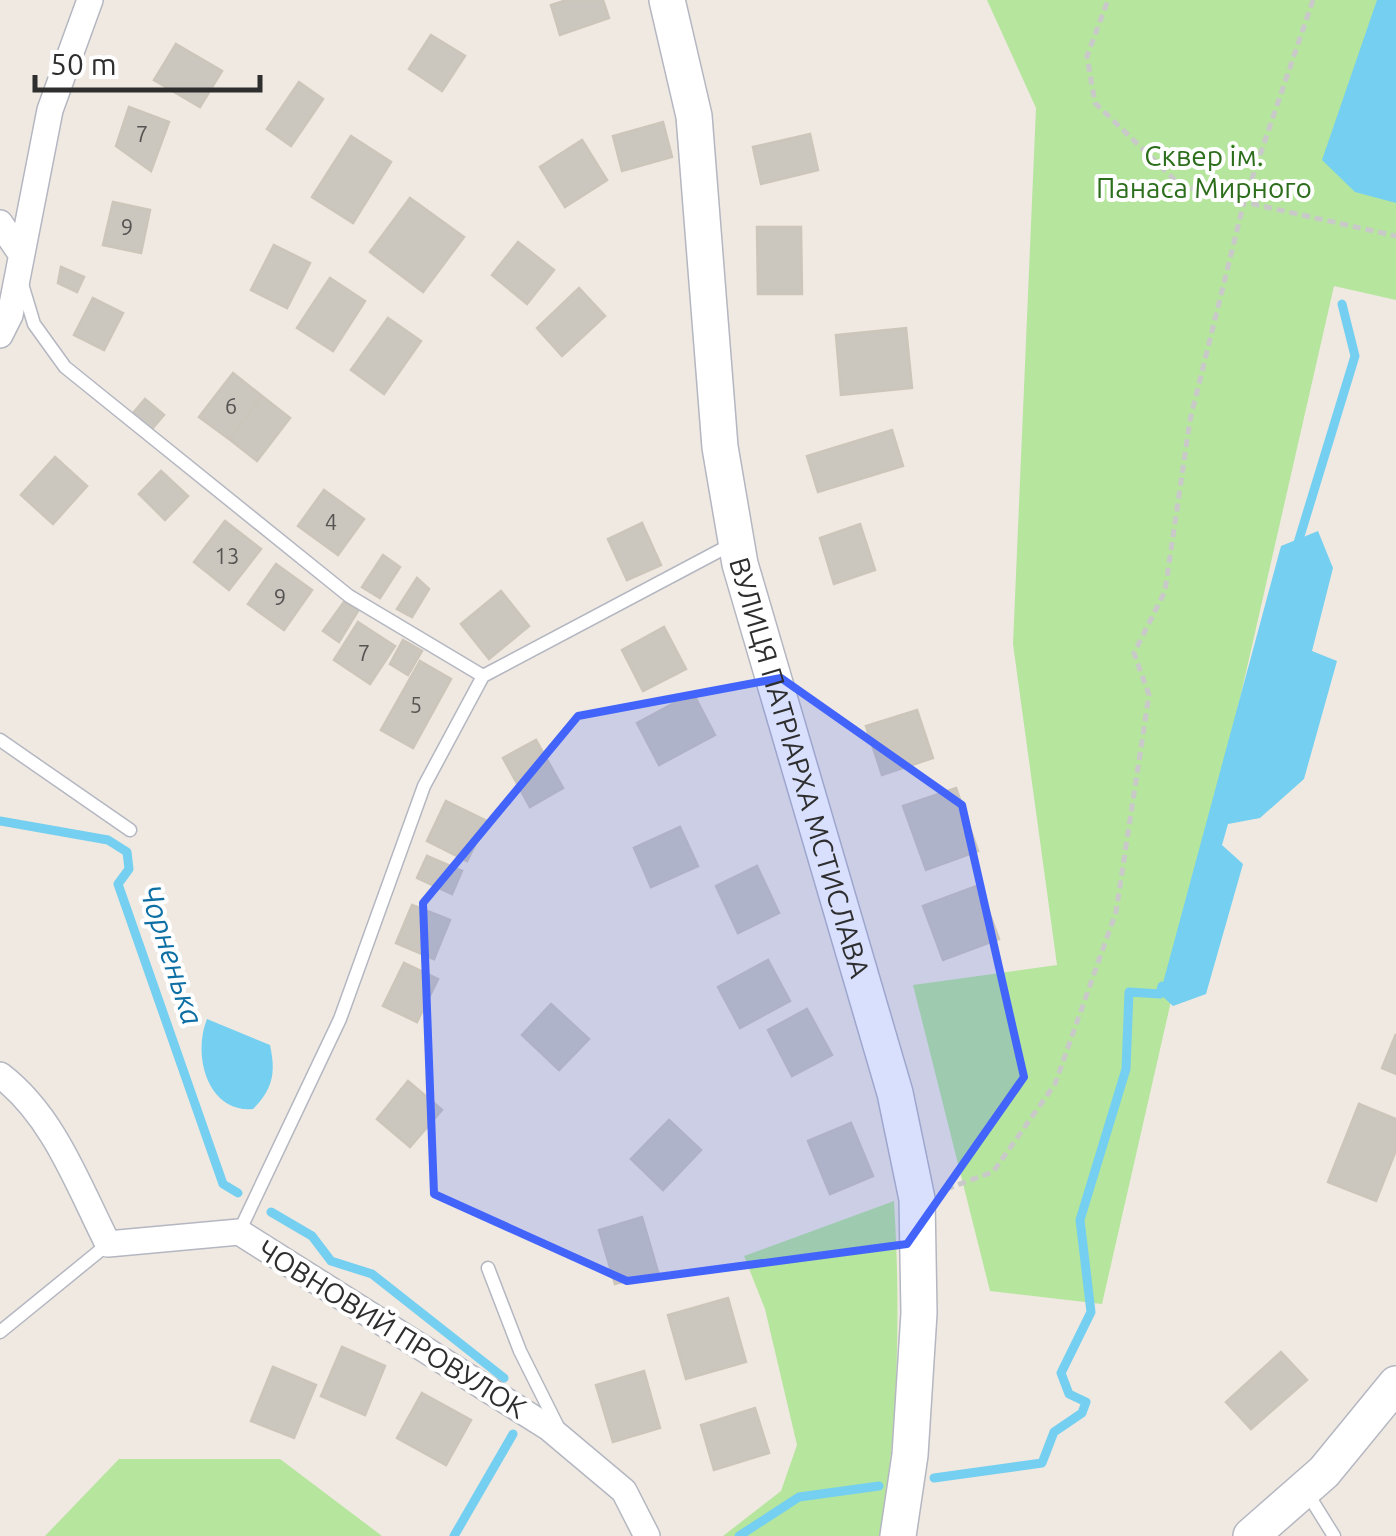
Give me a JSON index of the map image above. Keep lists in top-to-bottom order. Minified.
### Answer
{"streets":{"main road":["ВУЛИЦЯ ПАТРІАРХА МСТИСЛАВА"],"street":["ЧОВНОВИЙ ПРОВУЛОК"]},"water":["Чорненька"],"parks":["Сквер ім. Панаса Мирного"],"house_numbers":["7","9","6","4","13","9","7","5"],"scale_bar":"50 m"}
